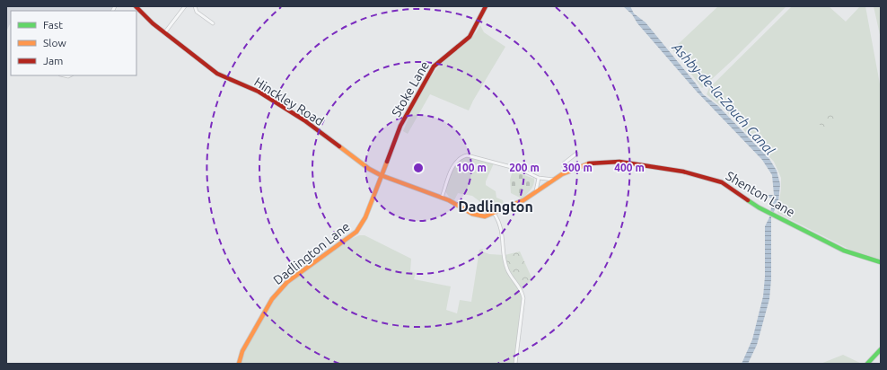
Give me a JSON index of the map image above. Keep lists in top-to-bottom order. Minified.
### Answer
{"streets":{"street":["Stoke Lane","Hinckley Road","Shenton Lane","Dadlington Lane"]},"crossings":[["Stoke Lane","Hinckley Road"],["Stoke Lane","Dadlington Lane"],["Hinckley Road","Shenton Lane"],["Hinckley Road","Dadlington Lane"]],"districts":["Dadlington"],"water":["Ashby-de-la-Zouch Canal"],"legend":["Fast","Slow","Jam"],"rings":["100 m","200 m","300 m","400 m"]}
